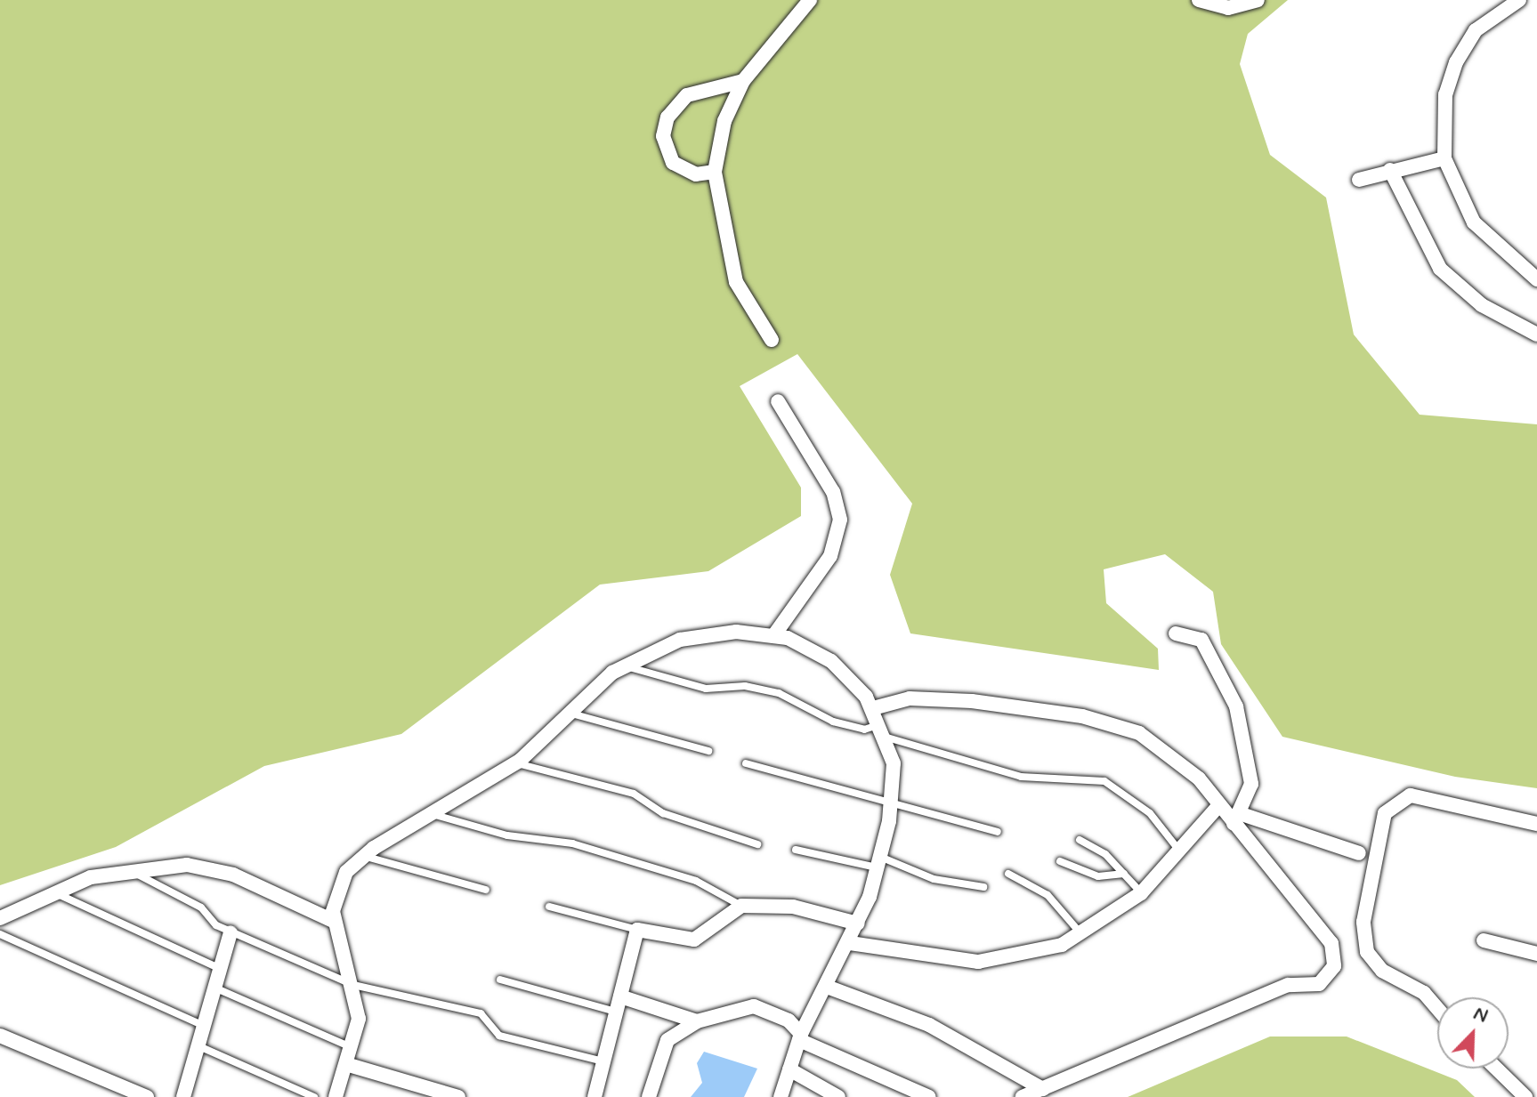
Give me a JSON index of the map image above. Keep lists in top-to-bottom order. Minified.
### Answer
{"north":"top right"}
